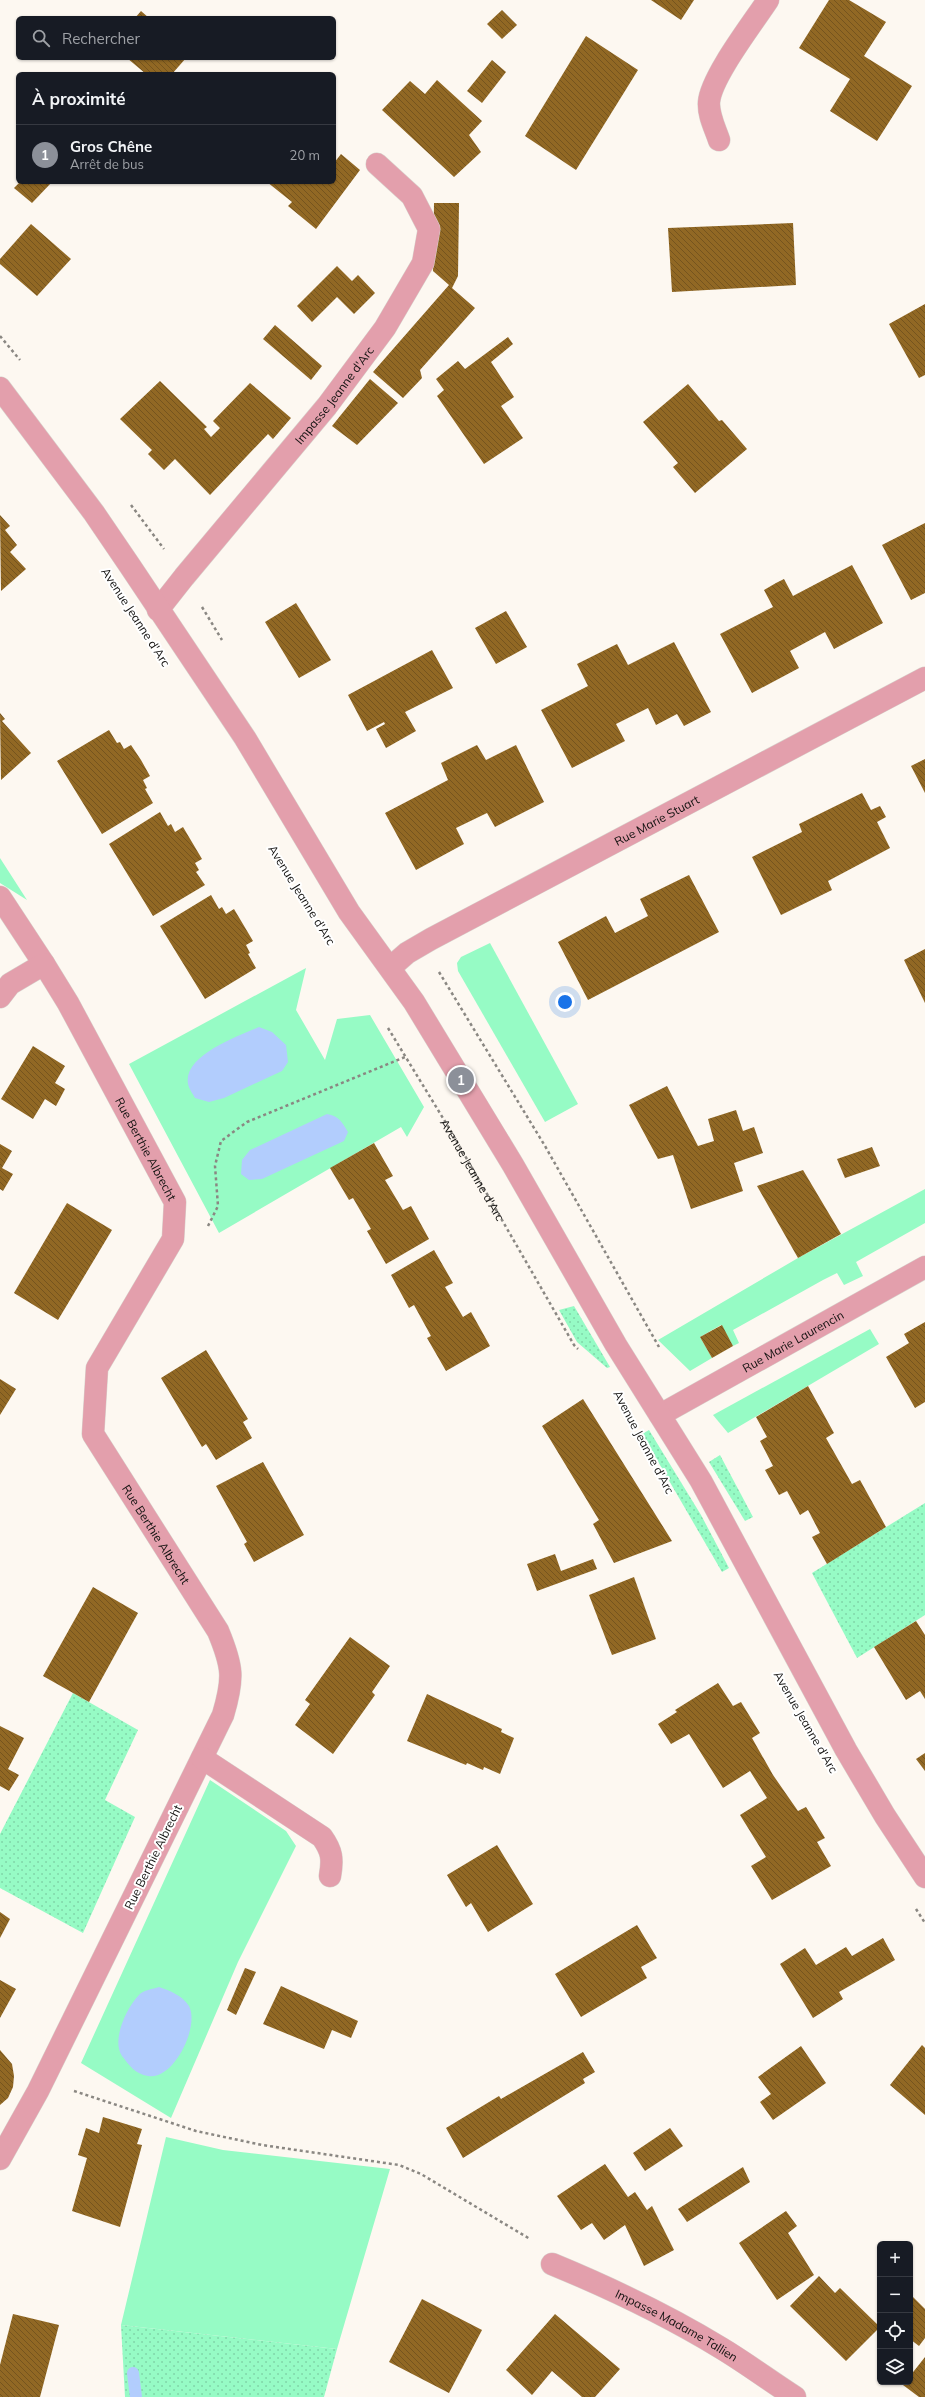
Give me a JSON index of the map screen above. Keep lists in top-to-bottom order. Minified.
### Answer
{"streets":{"street":["Impasse Jeanne d'Arc","Avenue Jeanne d'Arc","Rue Marie Stuart","Rue Berthie Albrecht","Rue Marie Laurencin","Impasse Madame Tallien"]},"crossings":[["Impasse Jeanne d'Arc","Avenue Jeanne d'Arc"],["Avenue Jeanne d'Arc","Rue Marie Stuart"],["Avenue Jeanne d'Arc","Rue Marie Laurencin"]],"page":{"search":"Rechercher","heading":"À proximité","list":[{"mark":"1","name":"Gros Chêne","note":"Arrêt de bus","value":"20 m"}],"pins":"1","map_buttons":["+","−"]}}
